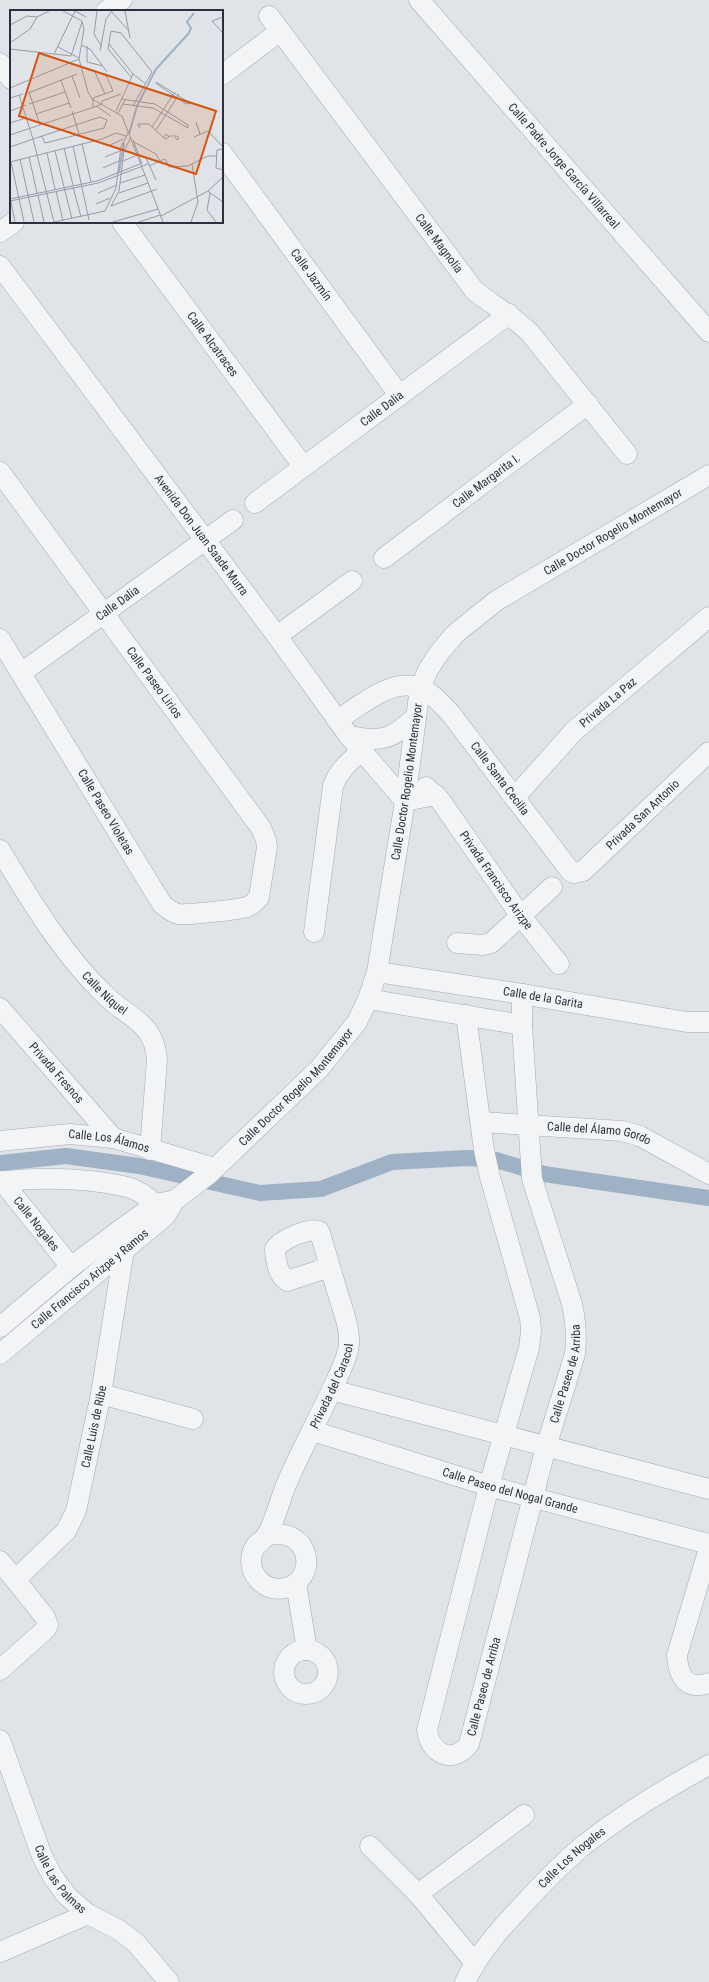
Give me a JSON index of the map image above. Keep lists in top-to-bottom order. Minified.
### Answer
{"streets":{"street":["Calle Padre Jorge García Villarreal","Calle Magnolia","Calle Jazmín","Calle Alcatraces","Calle Dalia","Calle Margarita I.","Calle Doctor Rogelio Montemayor","Avenida Don Juan Saade Murra","Calle Paseo Lirios","Privada La Paz","Calle Santa Cecilia","Calle Paseo Violetas","Privada San Antonio","Privada Francisco Arizpe","Calle Níquel","Calle de la Garita","Privada Fresnos","Calle del Álamo Gordo","Calle Los Álamos","Calle Nogales","Calle Francisco Arizpe y Ramos","Calle Paseo de Arriba","Privada del Caracol","Calle Luis de Ribe","Calle Paseo del Nogal Grande","Calle Los Nogales","Calle Las Palmas"]},"crossings":[["Calle Magnolia","Calle Dalia"],["Calle Magnolia","Calle Margarita I."],["Calle Jazmín","Calle Dalia"],["Calle Alcatraces","Calle Dalia"],["Calle Dalia","Avenida Don Juan Saade Murra"],["Calle Dalia","Calle Paseo Lirios"],["Calle Dalia","Calle Paseo Violetas"],["Calle Doctor Rogelio Montemayor","Avenida Don Juan Saade Murra"],["Calle Doctor Rogelio Montemayor","Calle Santa Cecilia"],["Calle Doctor Rogelio Montemayor","Privada Francisco Arizpe"],["Calle Doctor Rogelio Montemayor","Calle de la Garita"],["Calle Doctor Rogelio Montemayor","Calle Los Álamos"],["Calle Doctor Rogelio Montemayor","Calle Francisco Arizpe y Ramos"],["Calle Paseo Lirios","Calle Paseo Violetas"],["Privada La Paz","Calle Santa Cecilia"],["Calle Santa Cecilia","Privada San Antonio"],["Calle Níquel","Calle Los Álamos"],["Calle de la Garita","Calle Paseo de Arriba"],["Privada Fresnos","Calle Los Álamos"],["Calle del Álamo Gordo","Calle Paseo de Arriba"],["Calle Los Álamos","Calle Francisco Arizpe y Ramos"],["Calle Nogales","Calle Francisco Arizpe y Ramos"],["Calle Francisco Arizpe y Ramos","Calle Luis de Ribe"],["Calle Paseo de Arriba","Calle Paseo del Nogal Grande"],["Privada del Caracol","Calle Paseo del Nogal Grande"]]}
